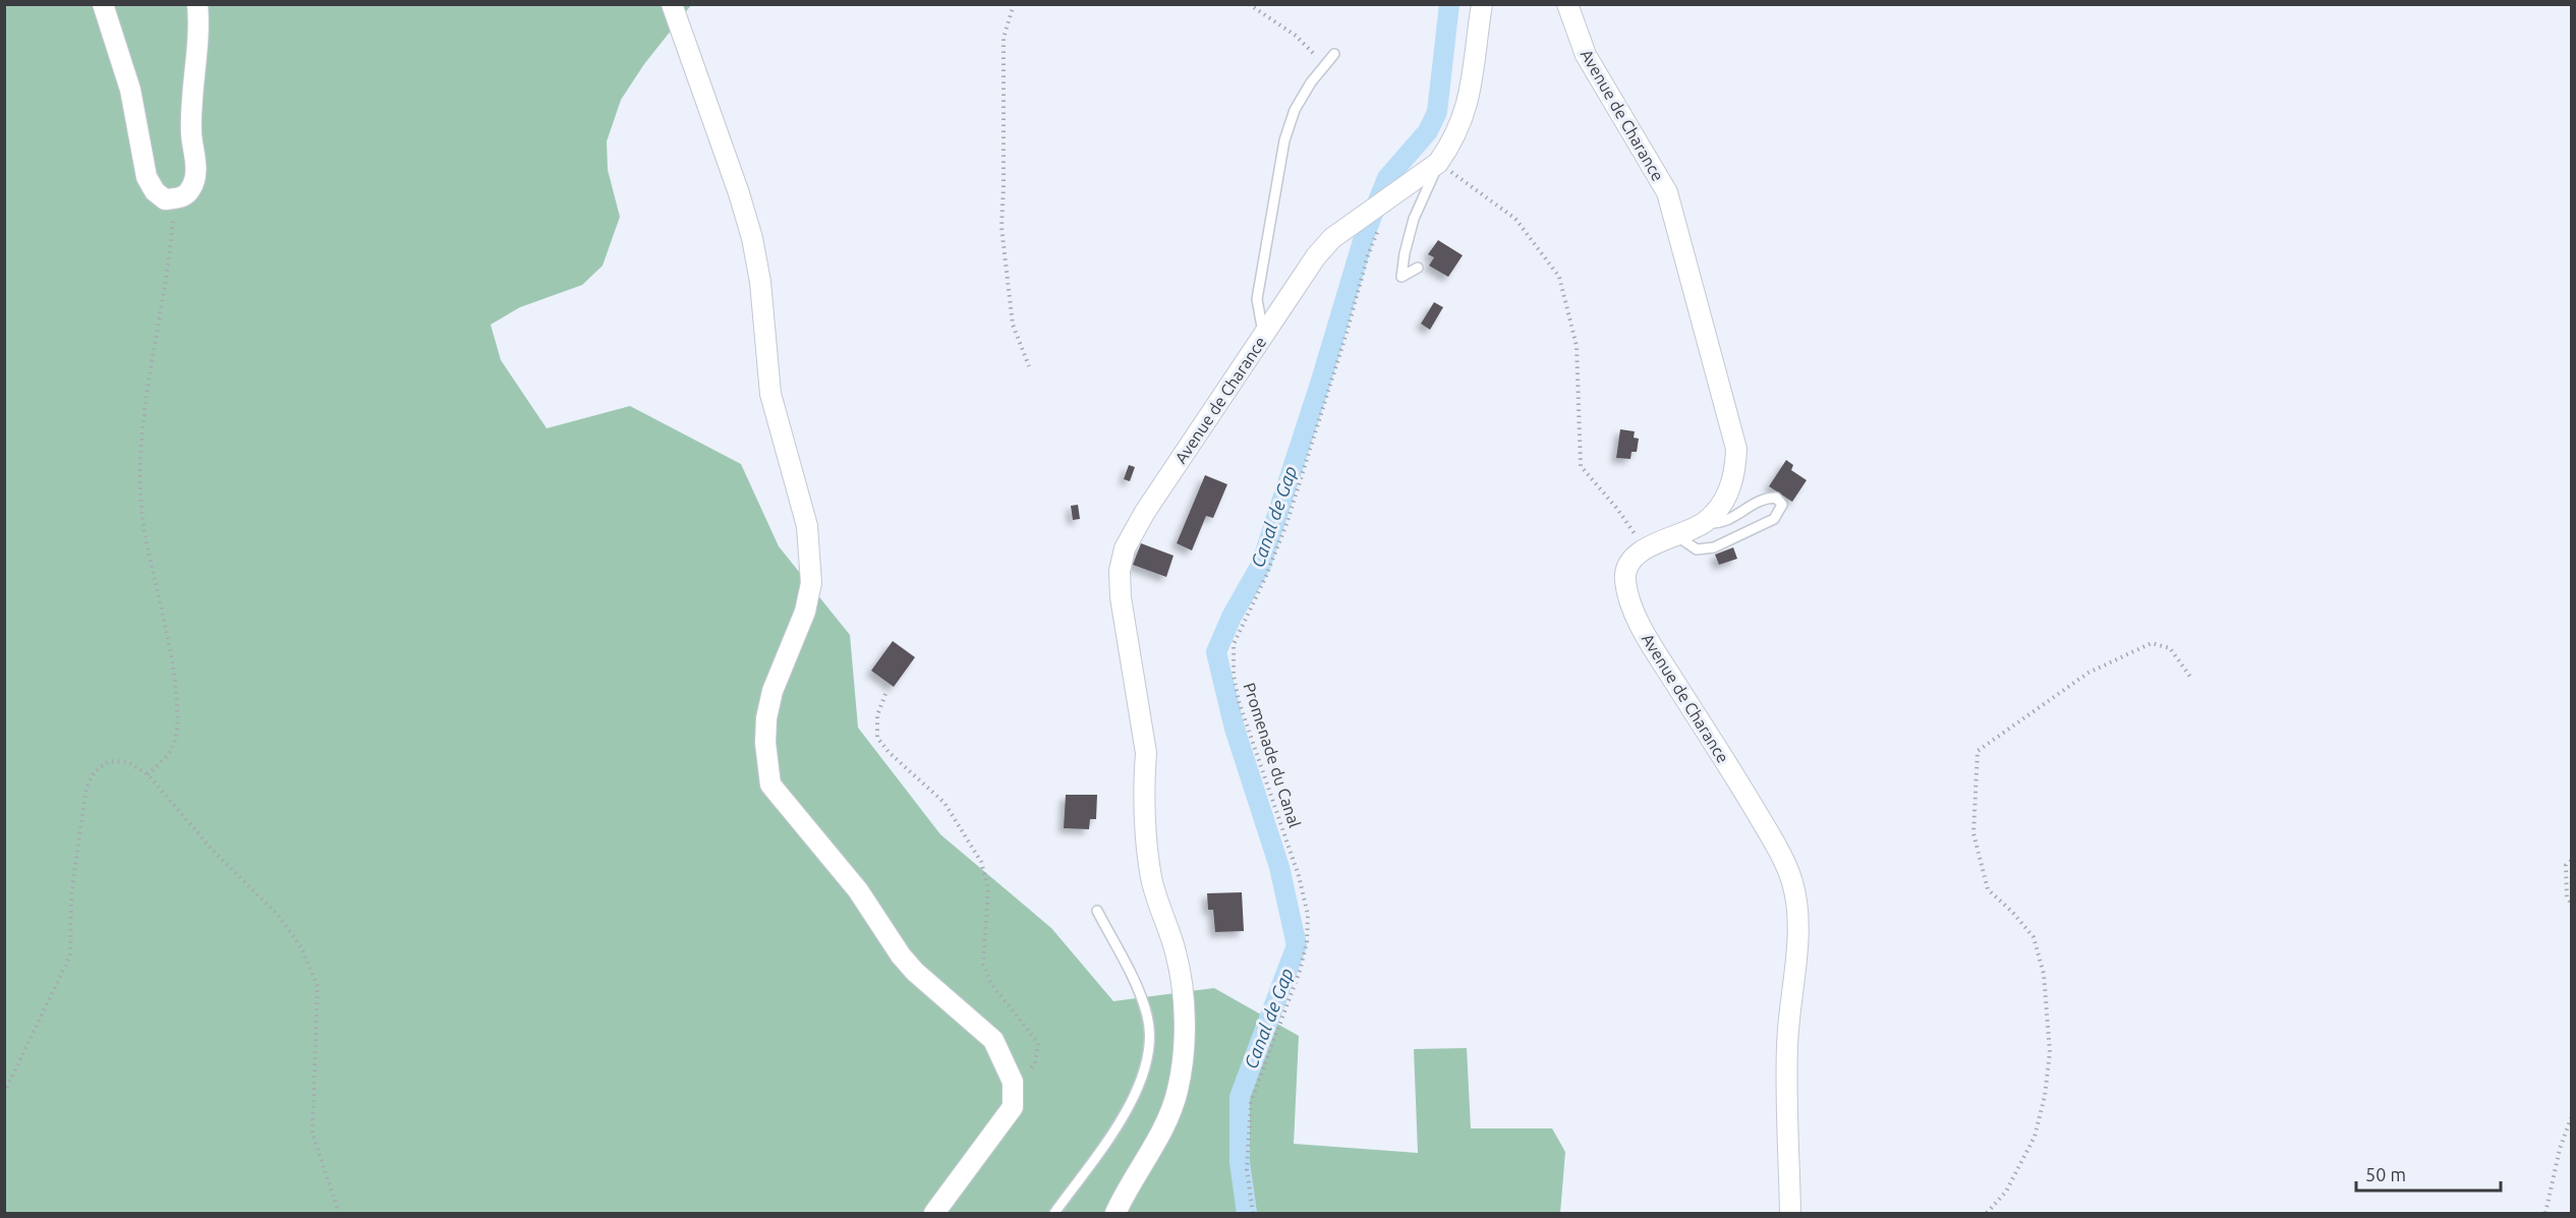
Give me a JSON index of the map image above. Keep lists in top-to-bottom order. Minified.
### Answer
{"streets":{"street":["Avenue de Charance"],"path":["Promenade du Canal"]},"crossings":[["Avenue de Charance","Promenade du Canal"]],"water":["Canal de Gap"],"scale_bar":"50 m"}
